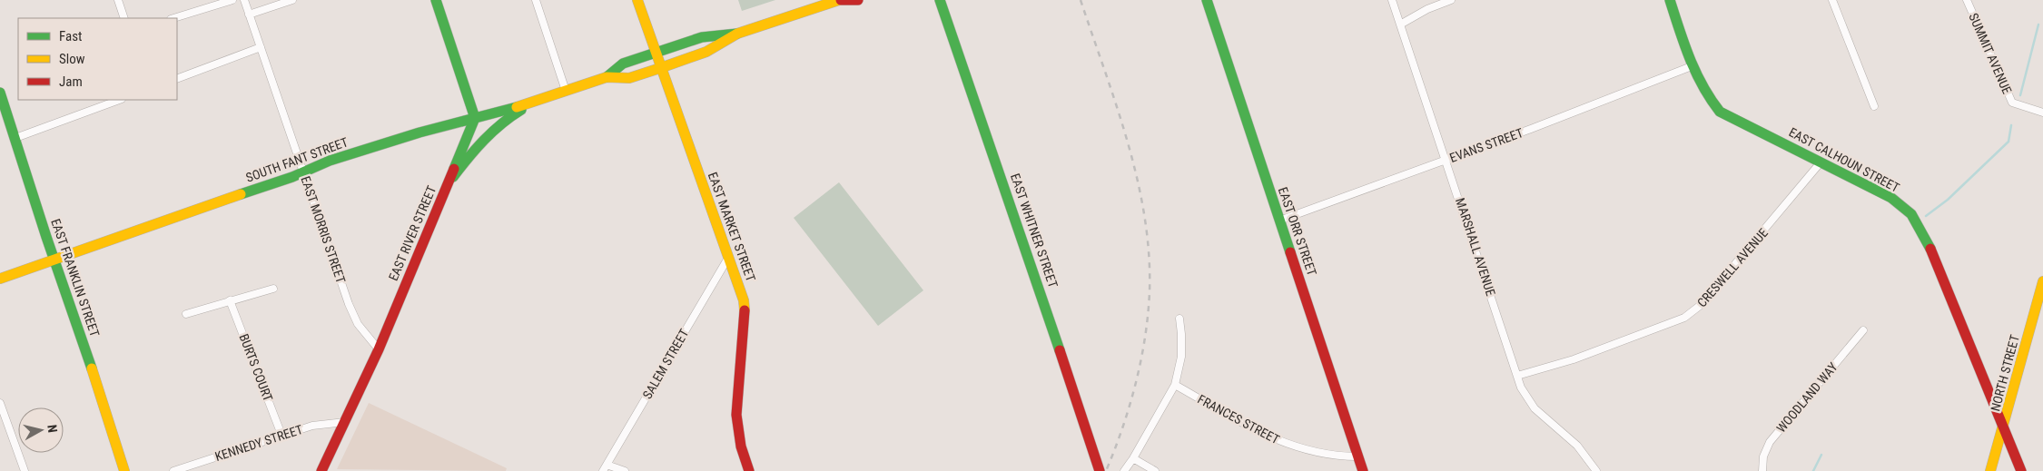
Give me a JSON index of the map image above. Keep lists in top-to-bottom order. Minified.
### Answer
{"streets":{"street":["SUMMIT AVENUE","EVANS STREET","SOUTH FANT STREET","EAST CALHOUN STREET","EAST MARKET STREET","EAST MORRIS STREET","EAST WHITNER STREET","EAST ORR STREET","EAST RIVER STREET","MARSHALL AVENUE","CRESWELL AVENUE","EAST FRANKLIN STREET","SALEM STREET","BURTS COURT","NORTH STREET","WOODLAND WAY","FRANCES STREET","KENNEDY STREET"]},"crossings":[["EVANS STREET","EAST CALHOUN STREET"],["EVANS STREET","EAST ORR STREET"],["EVANS STREET","MARSHALL AVENUE"],["SOUTH FANT STREET","EAST MARKET STREET"],["SOUTH FANT STREET","EAST MORRIS STREET"],["SOUTH FANT STREET","EAST RIVER STREET"],["SOUTH FANT STREET","EAST FRANKLIN STREET"],["EAST CALHOUN STREET","CRESWELL AVENUE"],["EAST CALHOUN STREET","NORTH STREET"],["EAST MARKET STREET","SALEM STREET"],["EAST MORRIS STREET","EAST RIVER STREET"],["EAST ORR STREET","FRANCES STREET"],["EAST RIVER STREET","KENNEDY STREET"],["MARSHALL AVENUE","CRESWELL AVENUE"],["BURTS COURT","KENNEDY STREET"]],"legend":["Fast","Slow","Jam"],"north":"right"}
